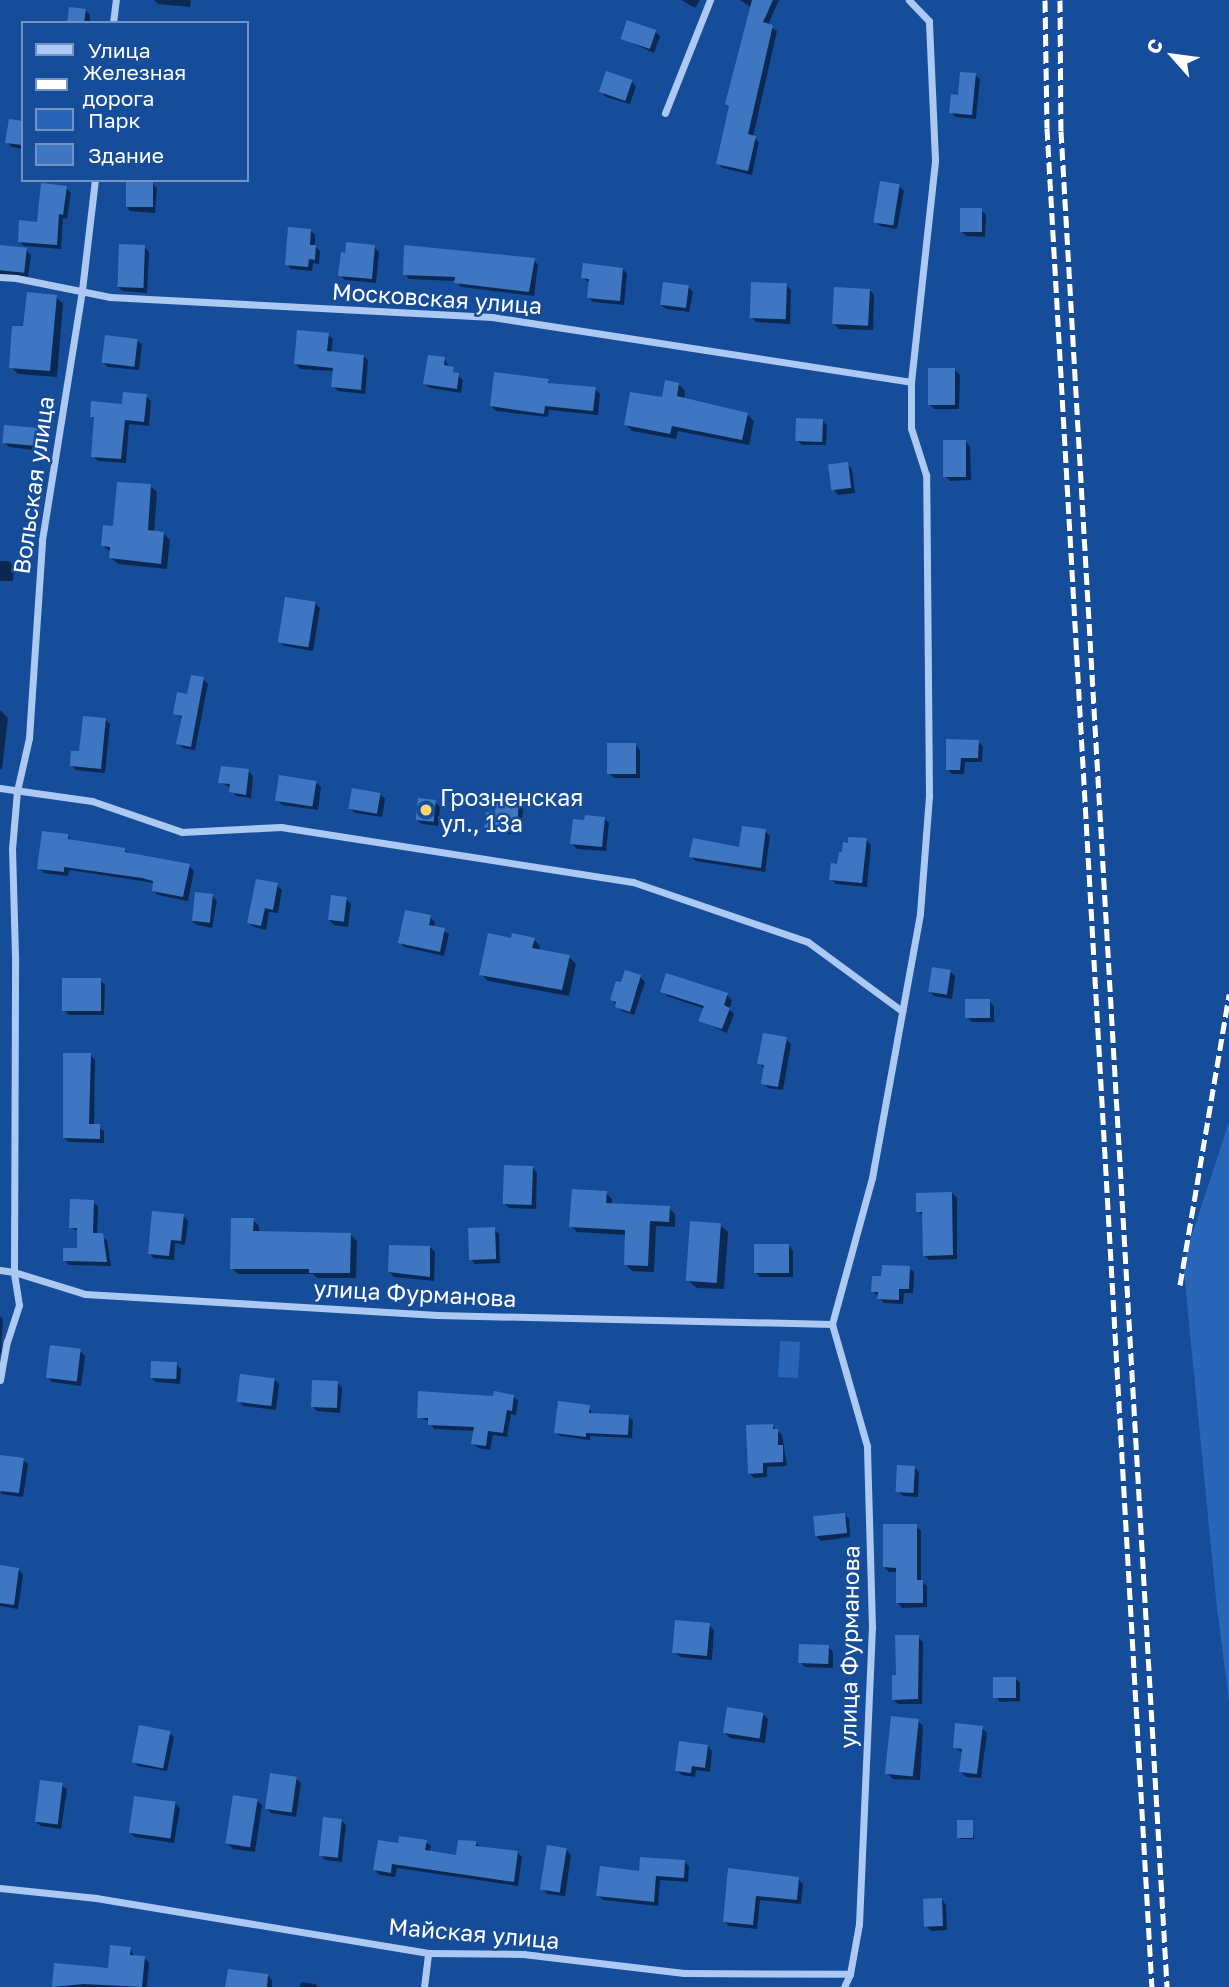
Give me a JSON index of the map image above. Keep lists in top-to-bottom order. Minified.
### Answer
{"streets":{"street":["Московская улица","Вольская улица","улица Фурманова","Майская улица"]},"crossings":[["Московская улица","Вольская улица"],["Вольская улица","улица Фурманова"],["улица Фурманова","Майская улица"]],"places":["Грозненская ул., 13а"],"legend":["Улица","Железная дорога","Парк","Здание"],"north":"top left"}
